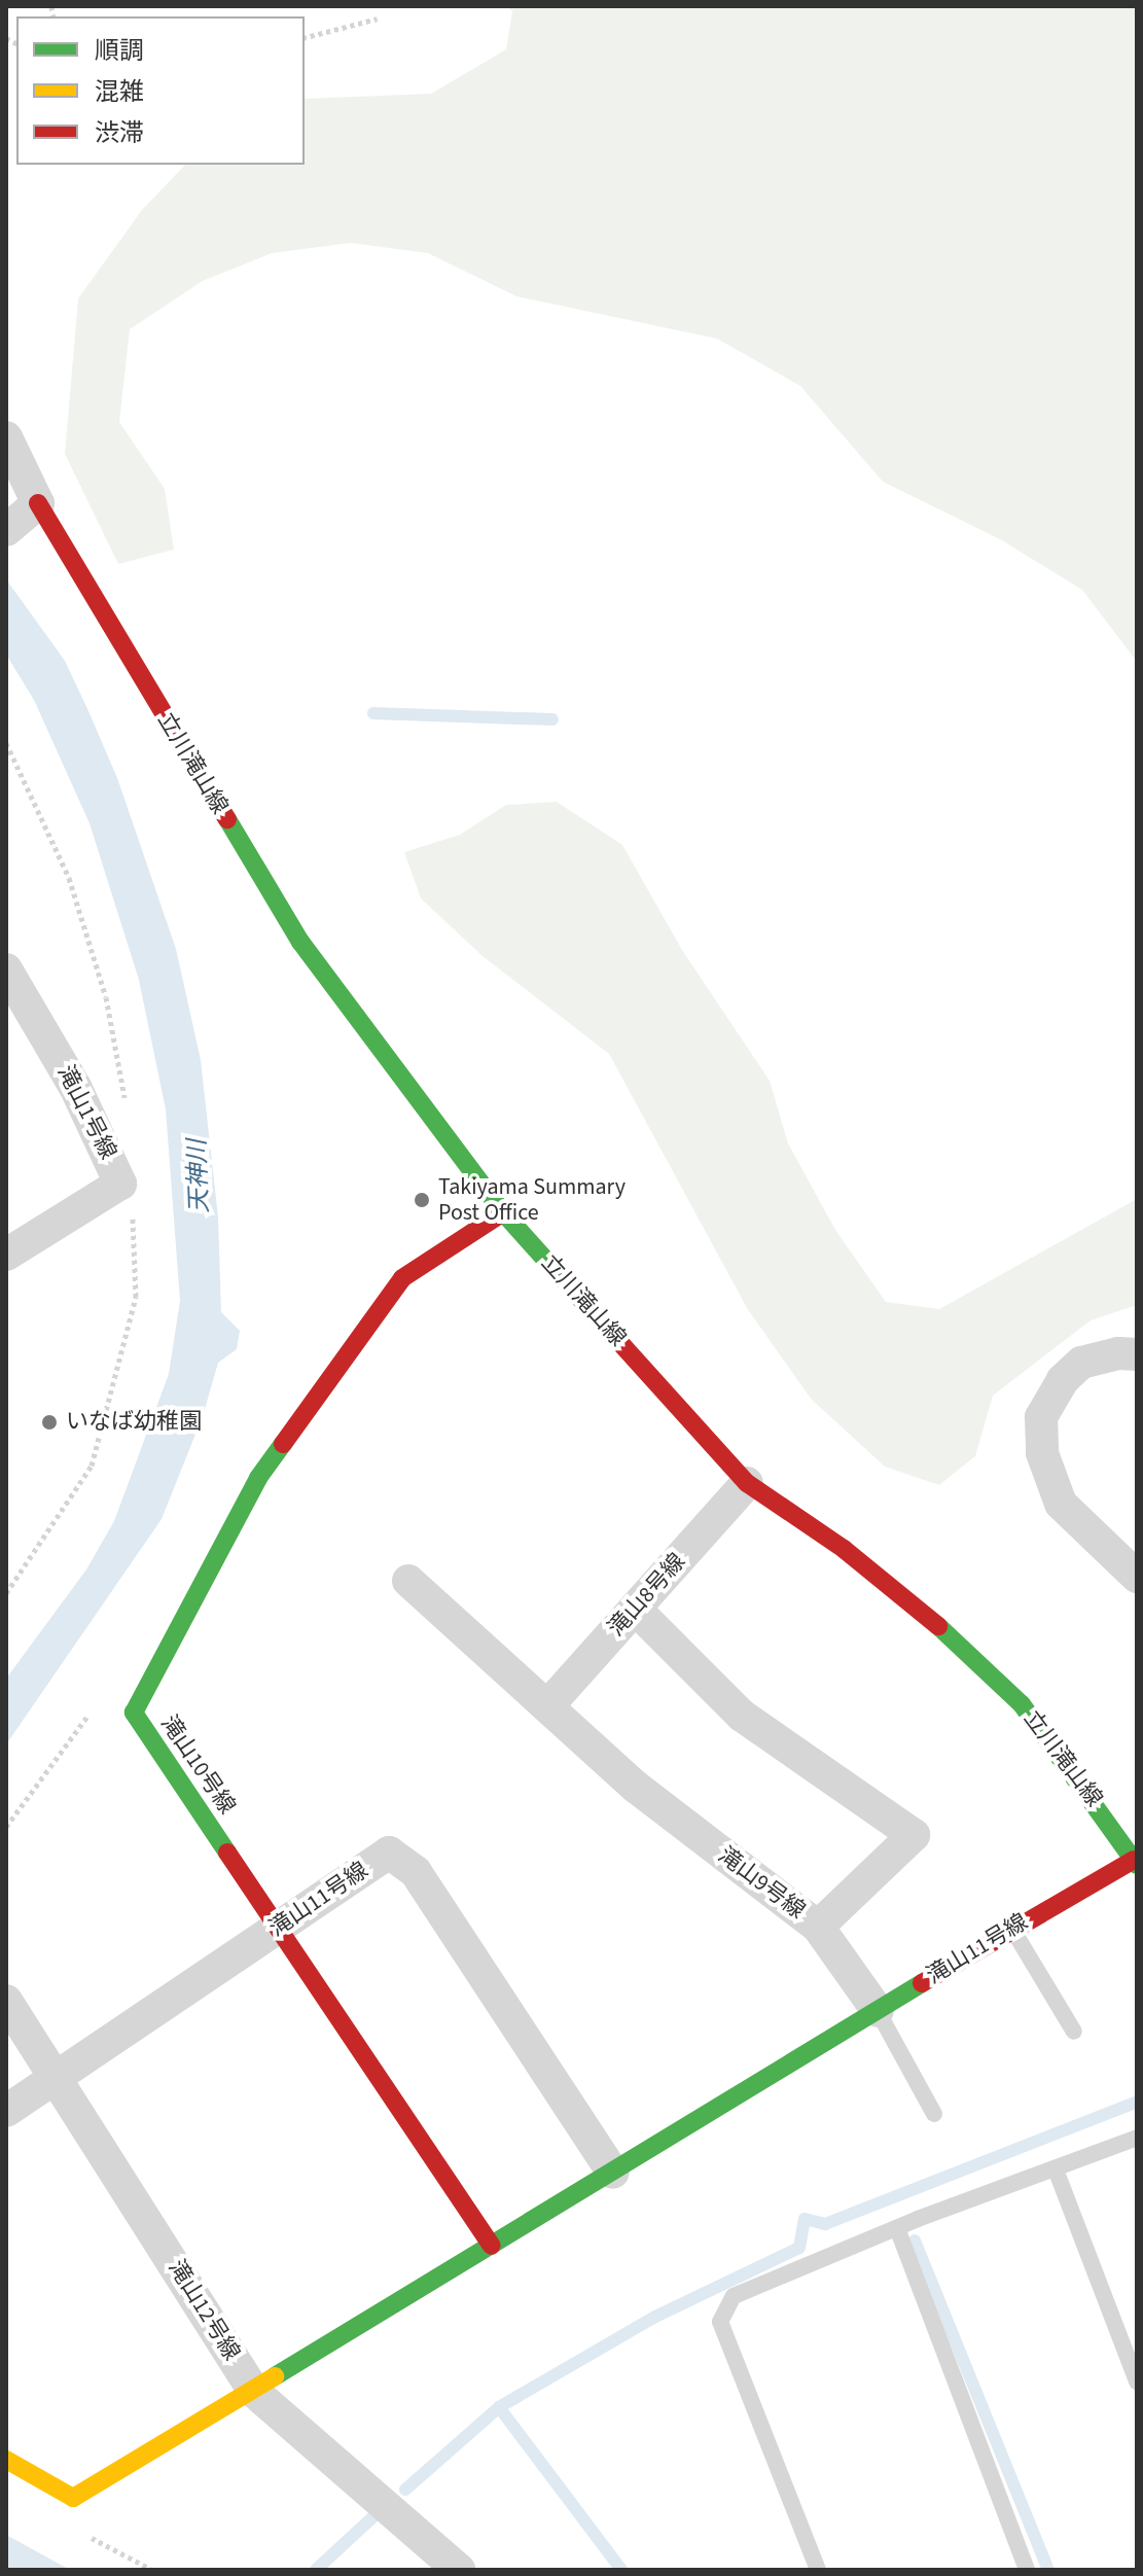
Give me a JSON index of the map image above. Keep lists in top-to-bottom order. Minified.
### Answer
{"streets":{"street":["立川滝山線","滝山1号線","滝山8号線","滝山10号線","滝山9号線","滝山11号線","滝山12号線"]},"crossings":[["立川滝山線","滝山8号線"],["立川滝山線","滝山10号線"],["立川滝山線","滝山11号線"],["滝山8号線","滝山9号線"],["滝山10号線","滝山11号線"],["滝山11号線","滝山12号線"]],"water":["天神川"],"places":["Takiyama Summary Post Office","いなば幼稚園"],"legend":["順調","混雑","渋滞"]}
